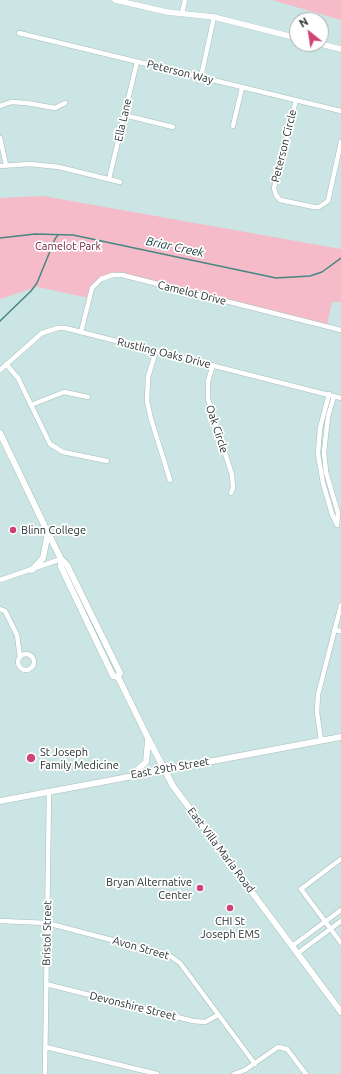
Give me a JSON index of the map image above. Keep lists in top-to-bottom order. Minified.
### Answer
{"streets":{"main road":["East 29th Street","East Villa Maria Road"],"street":["Peterson Way","Ella Lane","Peterson Circle","Camelot Drive","Rustling Oaks Drive","Oak Circle","Bristol Street","Avon Street","Devonshire Street"]},"crossings":[["Peterson Way","Ella Lane"],["Peterson Way","Peterson Circle"],["Camelot Drive","Rustling Oaks Drive"],["Rustling Oaks Drive","Oak Circle"],["East 29th Street","East Villa Maria Road"],["East 29th Street","Bristol Street"],["Bristol Street","Avon Street"],["Bristol Street","Devonshire Street"],["Avon Street","Devonshire Street"]],"water":["Briar Creek"],"parks":["Camelot Park"],"places":["Blinn College","St Joseph Family Medicine","Bryan Alternative Center","CHI St Joseph EMS"],"north":"top left"}
